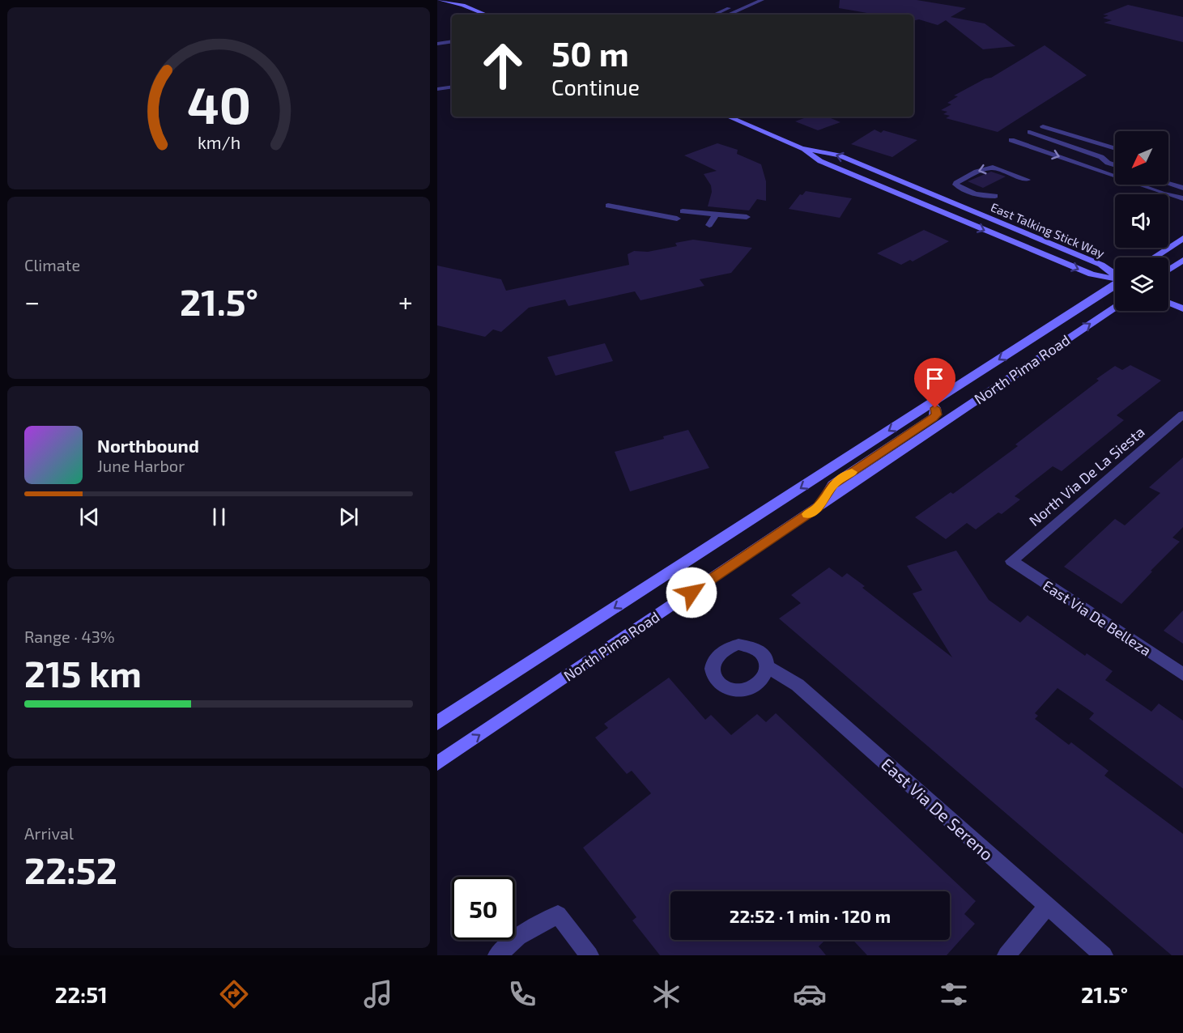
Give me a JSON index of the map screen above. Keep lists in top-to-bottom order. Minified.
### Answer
{"streets":{"main road":["East Talking Stick Way","North Pima Road"],"street":["North Via De La Siesta","East Via De Belleza","East Via De Sereno"]},"crossings":[["North Via De La Siesta","East Via De Belleza"]],"north":"bottom left","page":{"turn":["50 m","Continue"],"tile":["Climate",["Range · 43%","215 km"],["Arrival","22:52"]],"heat":["−","21.5°","+"],"song":["Northbound","June Harbor"],"limit":"50","trip":"22:52 · 1 min · 120 m","tabs":["22:51","21.5°"],"gauge":["40","km/h"]}}
